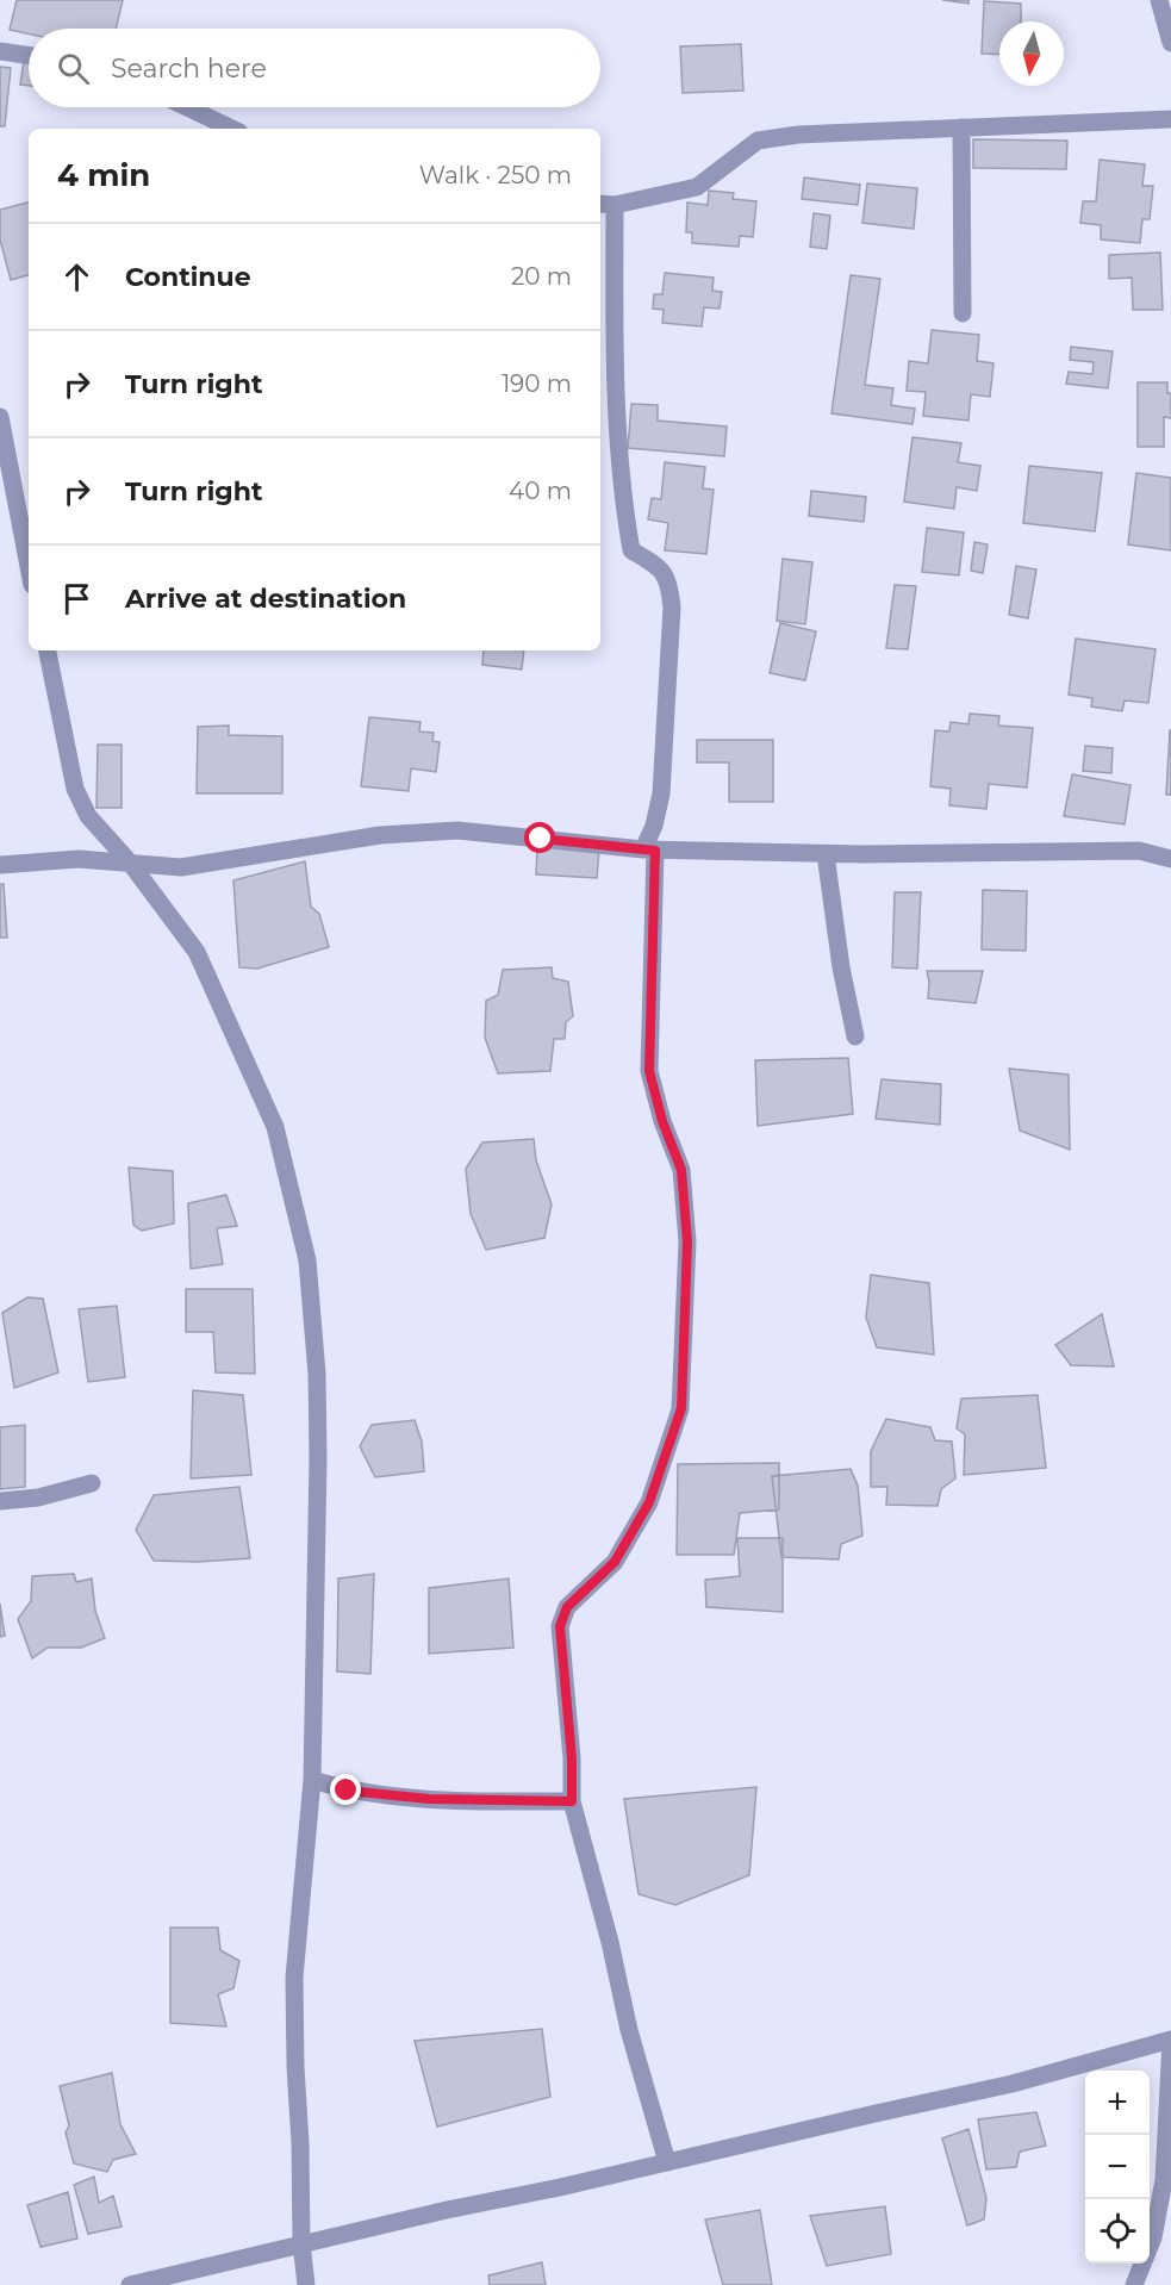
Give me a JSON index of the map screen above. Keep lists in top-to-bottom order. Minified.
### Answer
{"north":"bottom","page":{"search":"Search here","heading":["4 min","Walk · 250 m"],"list":[["Continue","20 m"],["Turn right","190 m"],["Turn right","40 m"],"Arrive at destination"],"map_buttons":["+","−"]}}
